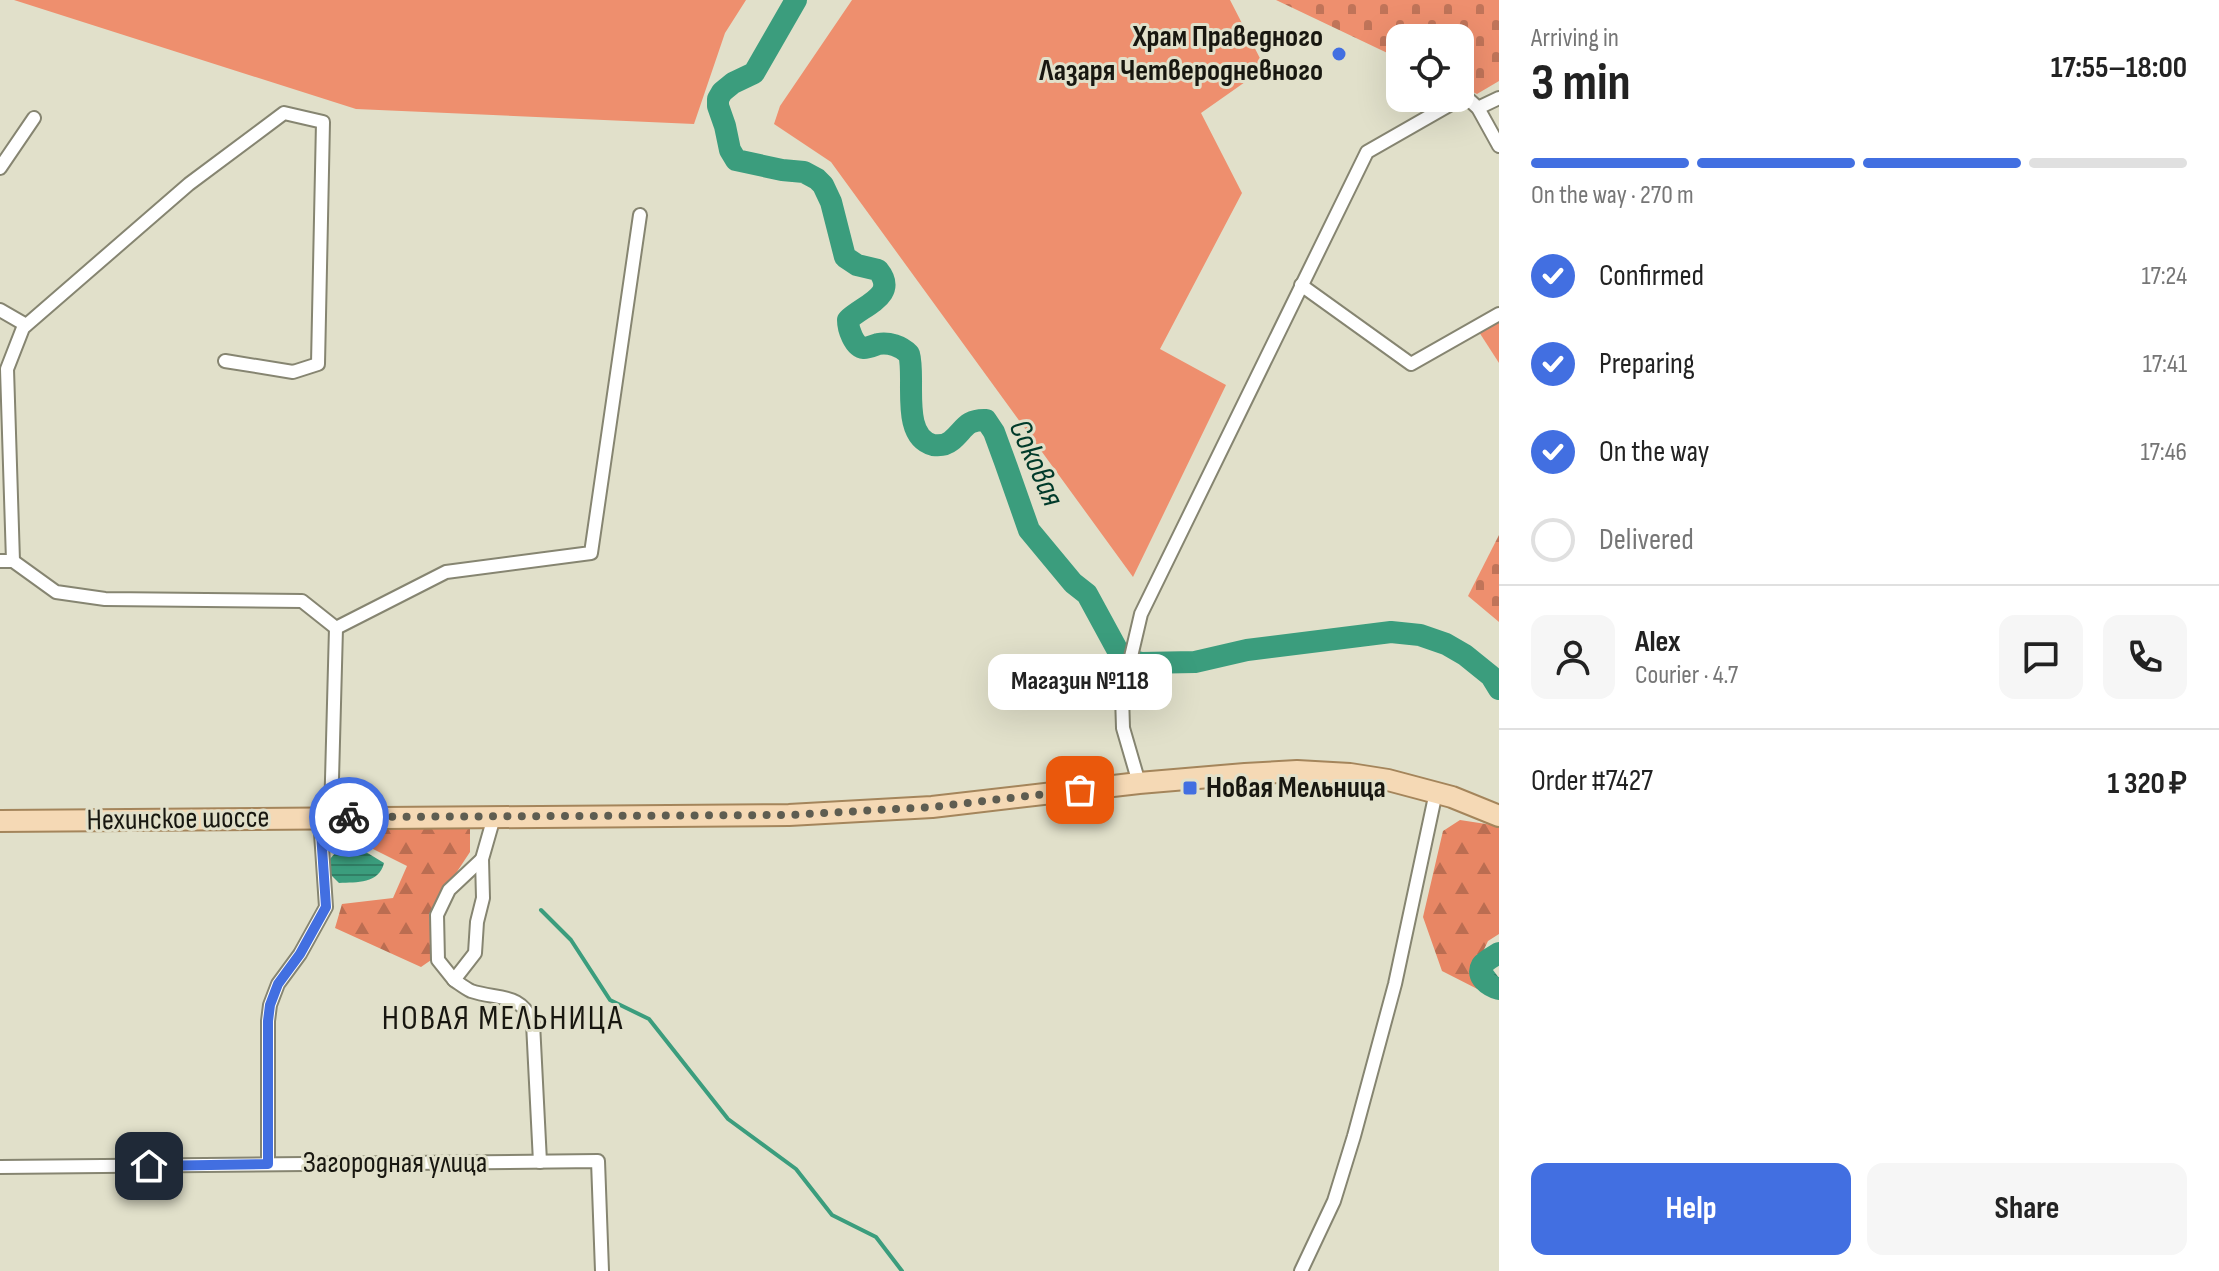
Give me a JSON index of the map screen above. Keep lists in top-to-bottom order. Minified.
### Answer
{"streets":{"main road":["Нехинское шоссе"],"street":["Загородная улица"]},"districts":["НОВАЯ МЕЛЬНИЦА"],"water":["Соковая"],"places":{"other":["Храм Праведного Лазаря Четверодневного","Магазин №118"],"transit":["Новая Мельница"]},"page":{"heading":["3 min","Arriving in","17:55–18:00"],"panel":["Alex","Courier · 4.7","Order #7427","1 320 ₽"],"bar":"On the way · 270 m","list":[["Confirmed","17:24"],["Preparing","17:41"],["On the way","17:46"],"Delivered"],"bubble":"Магазин №118","buttons":["Help","Share"]}}
